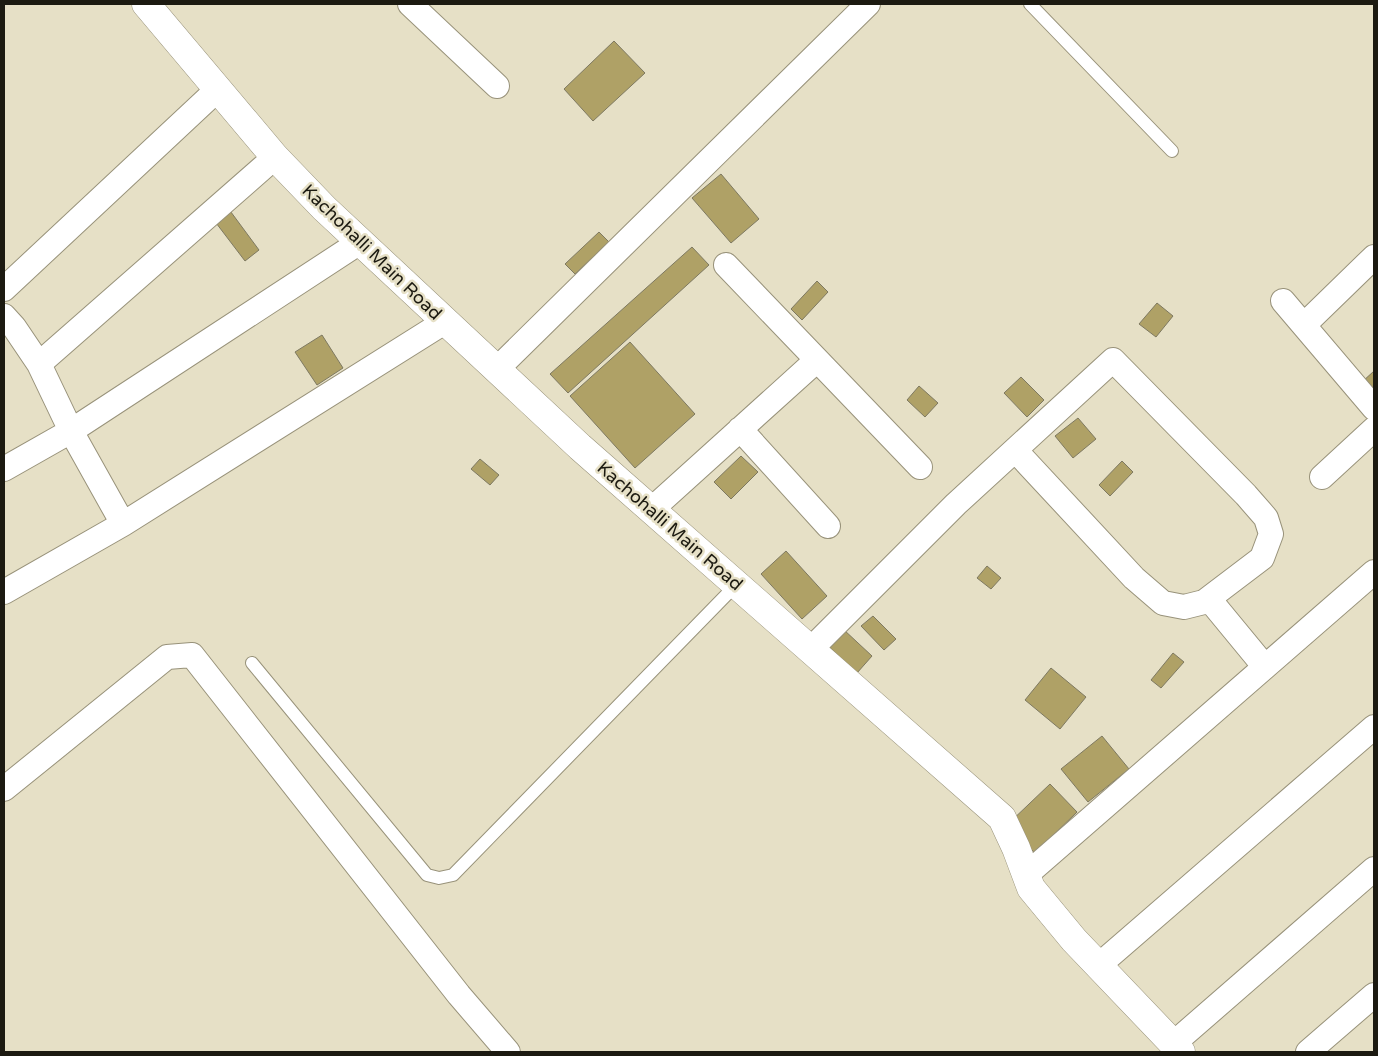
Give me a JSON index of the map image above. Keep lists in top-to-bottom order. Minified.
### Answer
{"streets":{"street":["Kachohalli Main Road"]}}
